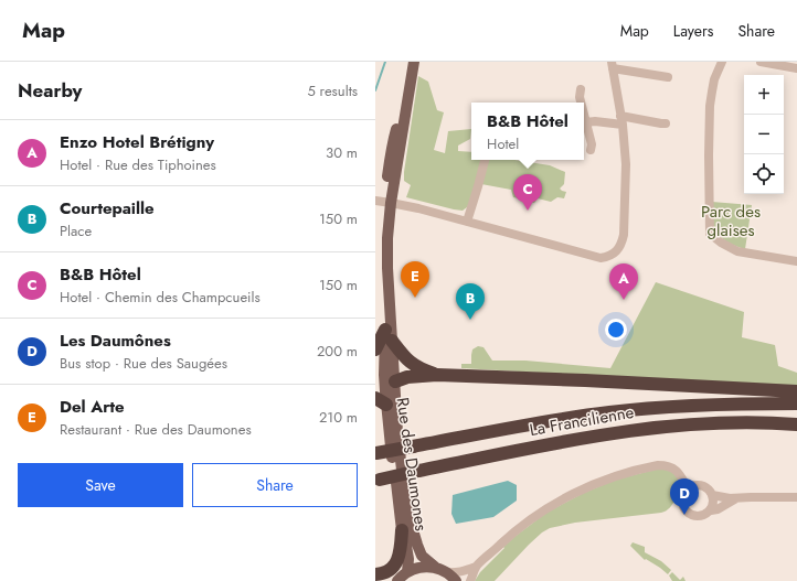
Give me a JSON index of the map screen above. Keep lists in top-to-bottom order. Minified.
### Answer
{"streets":{"highway":["La Francilienne"],"main road":["Rue des Daumones"]},"parks":["Parc des glaises"],"page":{"header":"Map","nav":["Map","Layers","Share"],"heading":["Nearby","5 results"],"map_buttons":["+","−"],"popup":["B&B Hôtel","Hotel"],"list":[{"mark":"A","name":"Enzo Hotel Brétigny","note":"Hotel · Rue des Tiphoines","value":"30 m"},{"mark":"B","name":"Courtepaille","note":"Place","value":"150 m"},{"mark":"C","name":"B&B Hôtel","note":"Hotel · Chemin des Champcueils","value":"150 m"},{"mark":"D","name":"Les Daumônes","note":"Bus stop · Rue des Saugées","value":"200 m"},{"mark":"E","name":"Del Arte","note":"Restaurant · Rue des Daumones","value":"210 m"}],"pins":["C","E","A","B","D"],"buttons":["Save","Share"]}}
